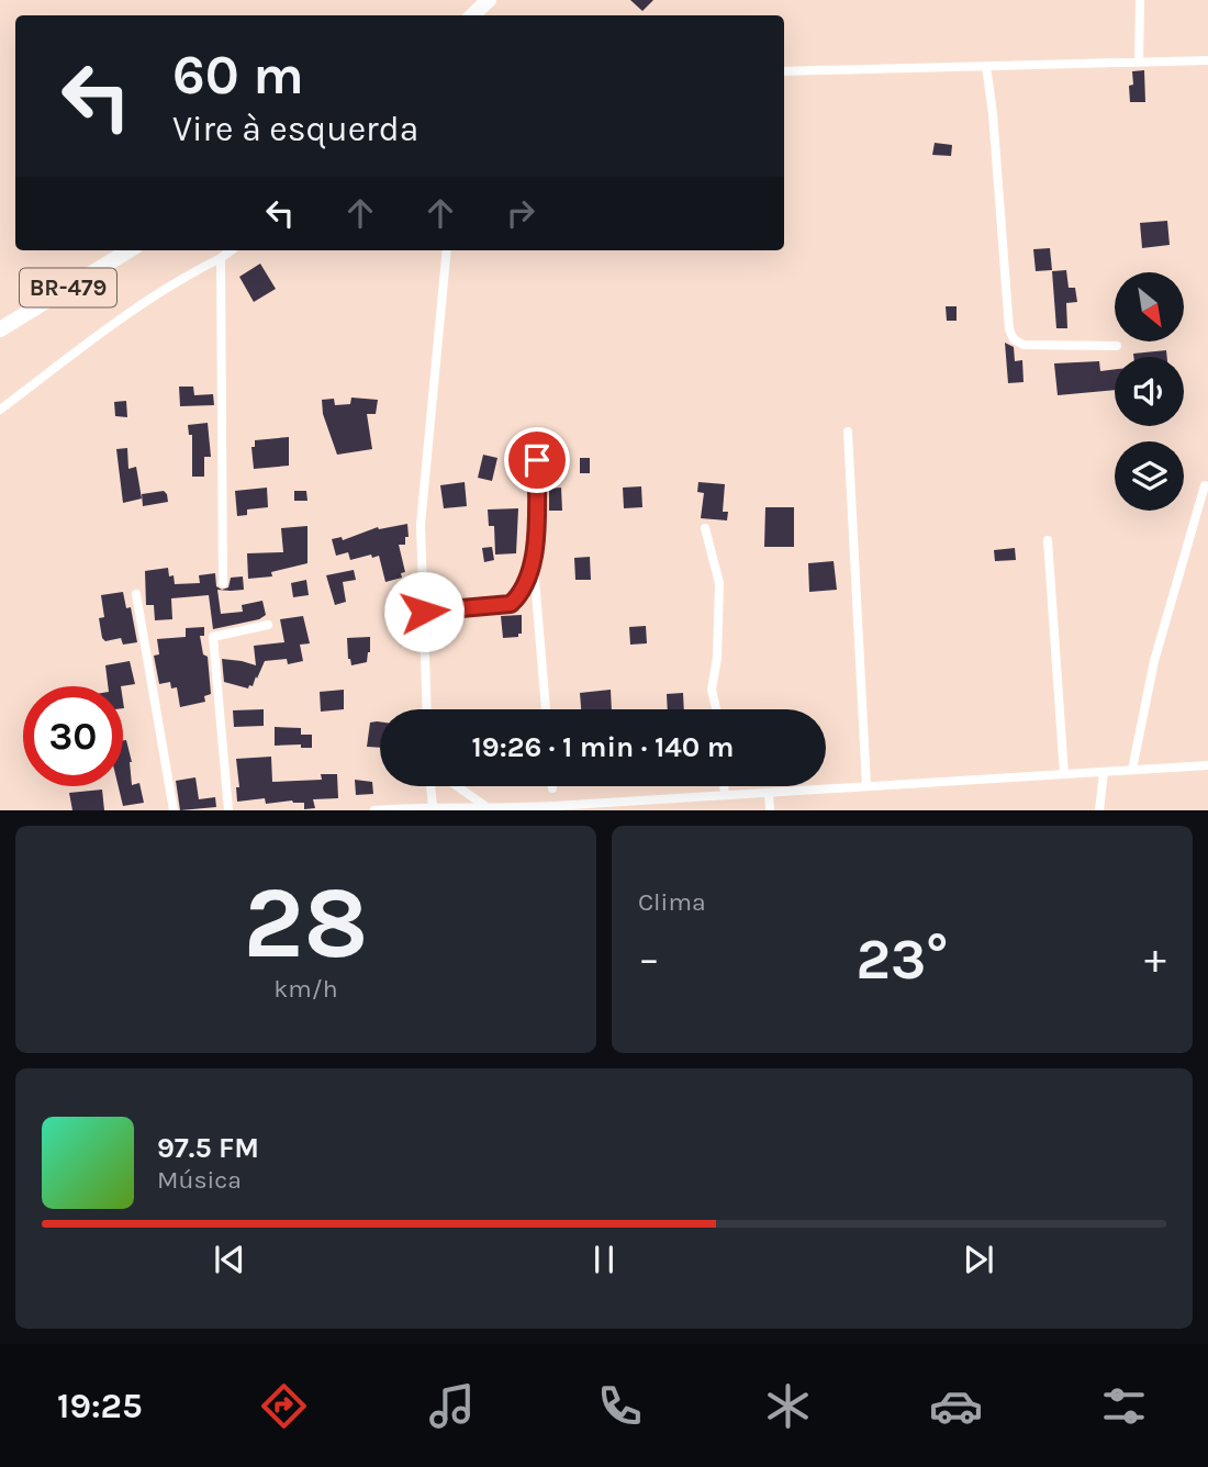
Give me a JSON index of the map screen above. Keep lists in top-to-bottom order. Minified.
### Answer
{"streets":{"main road":["BR-479"]},"north":"bottom right","page":{"turn":["60 m","Vire à esquerda"],"limit":"30","trip":"19:26 · 1 min · 140 m","tile":[["28","km/h"],"Clima"],"heat":["−","23°","+"],"song":["97.5 FM","Música"],"tabs":"19:25"}}
